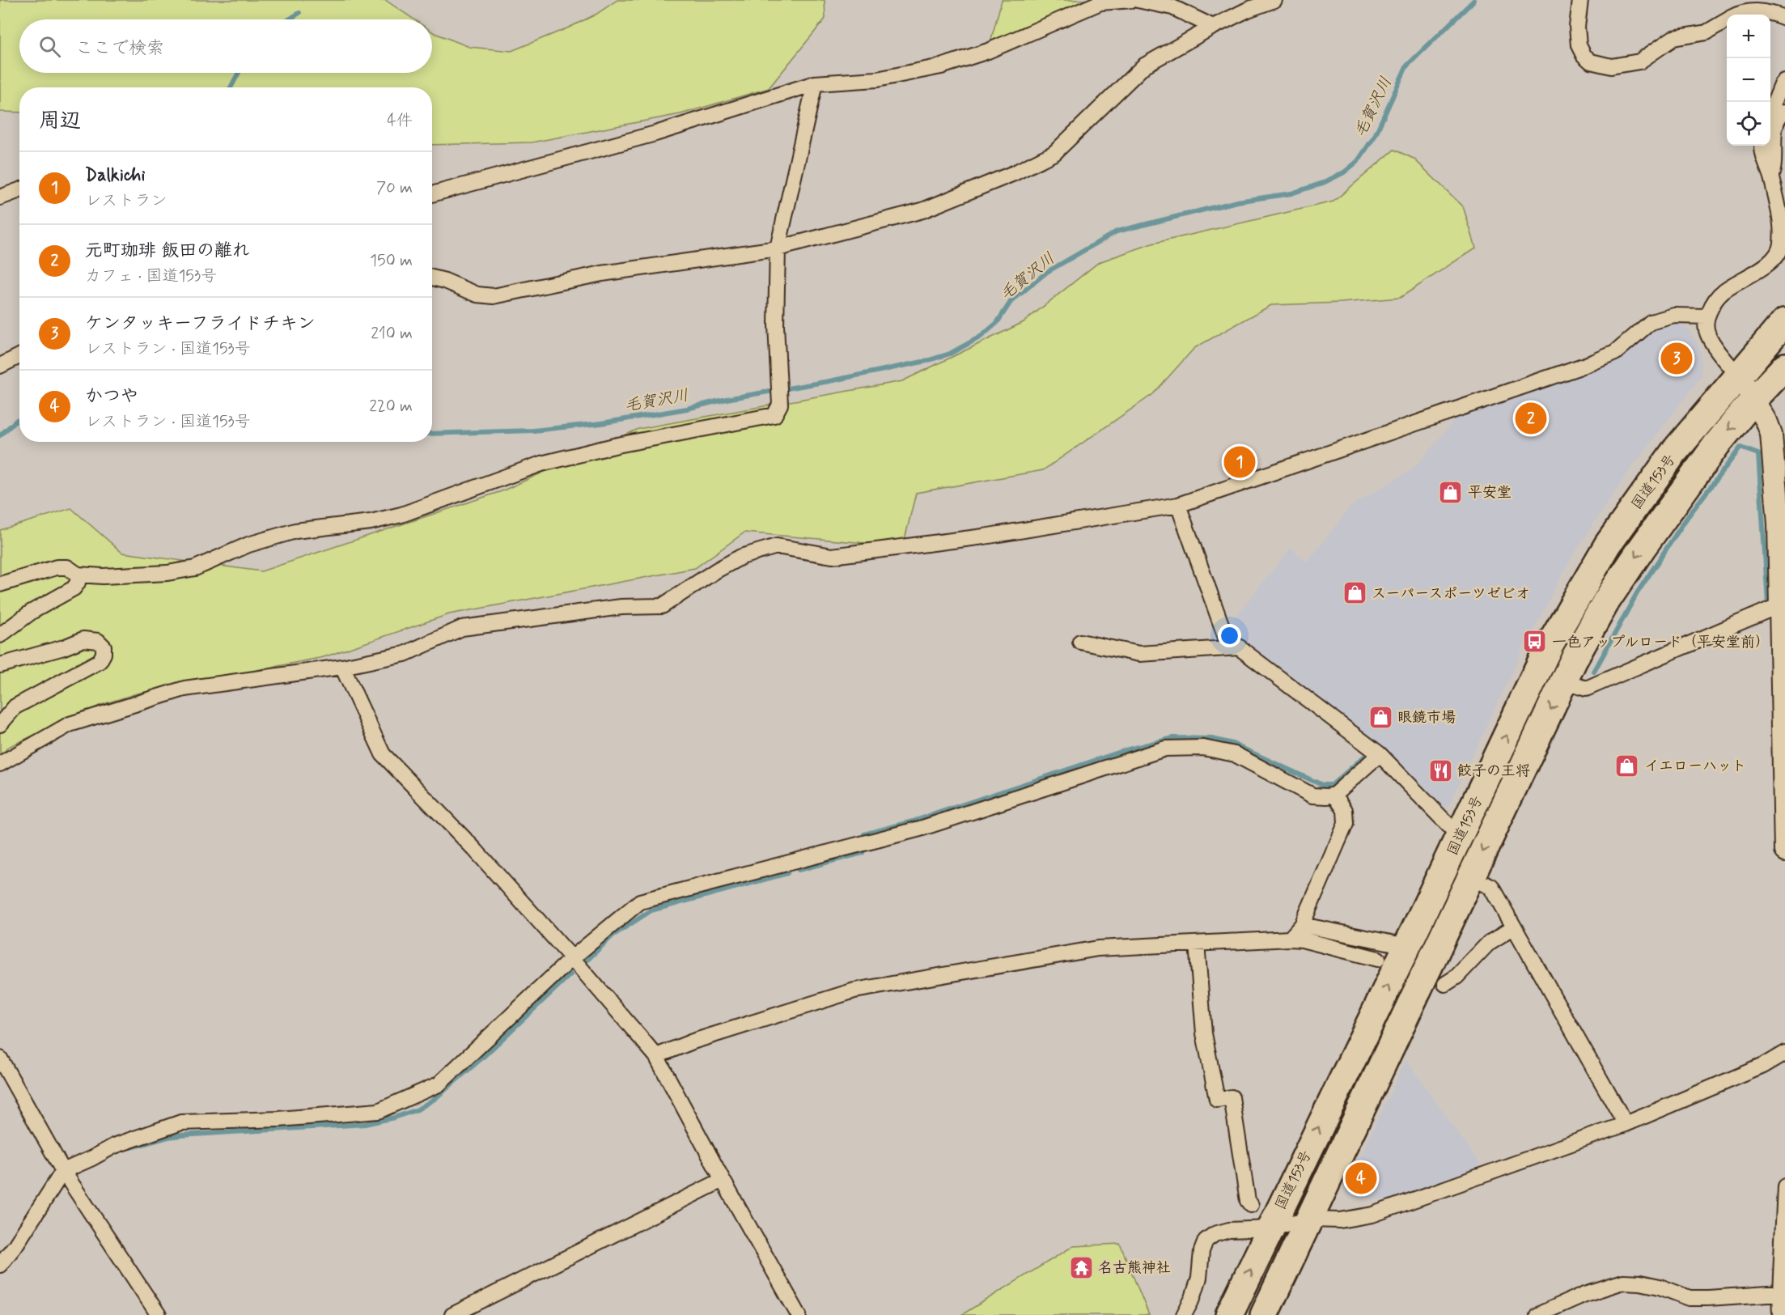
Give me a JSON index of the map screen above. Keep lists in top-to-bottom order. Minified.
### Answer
{"streets":{"highway":["国道153号"]},"water":["毛賀沢川"],"places":{"shop":["平安堂","スーパースポーツゼビオ","眼鏡市場","イエローハット"],"bus stop":["一色アップルロード（平安堂前）"],"restaurant":["餃子の王将"],"temple":["名古熊神社"]},"page":{"map_buttons":["+","−"],"search":"ここで検索","heading":["周辺","4件"],"list":[{"mark":"1","name":"Dalkichi","note":"レストラン","value":"70 m"},{"mark":"2","name":"元町珈琲 飯田の離れ","note":"カフェ · 国道153号","value":"150 m"},{"mark":"3","name":"ケンタッキーフライドチキン","note":"レストラン · 国道153号","value":"210 m"},{"mark":"4","name":"かつや","note":"レストラン · 国道153号","value":"220 m"}],"pins":["3","2","1","4"]}}
